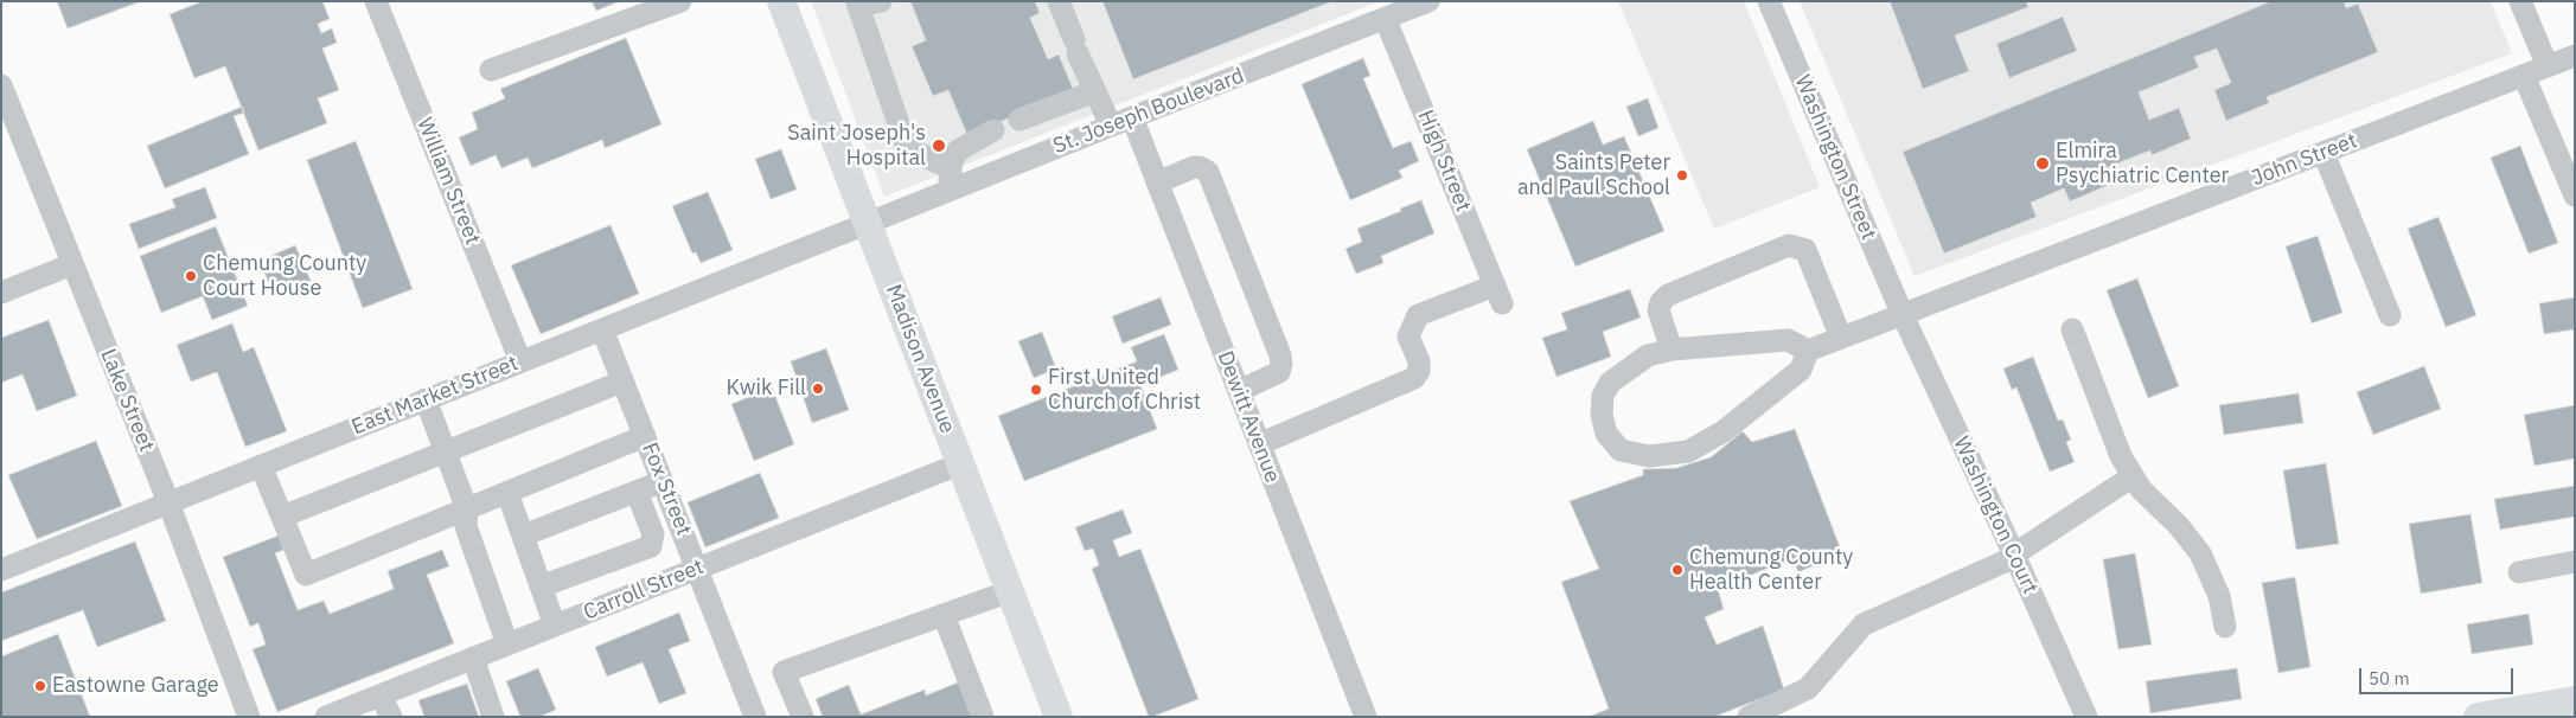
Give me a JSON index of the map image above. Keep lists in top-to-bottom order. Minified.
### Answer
{"streets":{"main road":["Madison Avenue"],"street":["St. Joseph Boulevard","Washington Street","John Street","High Street","William Street","East Market Street","Lake Street","Dewitt Avenue","Fox Street","Washington Court","Carroll Street"]},"crossings":[["St. Joseph Boulevard","High Street"],["St. Joseph Boulevard","Madison Avenue"],["St. Joseph Boulevard","East Market Street"],["St. Joseph Boulevard","Dewitt Avenue"],["Washington Street","John Street"],["Washington Street","Washington Court"],["John Street","Washington Court"],["High Street","Dewitt Avenue"],["William Street","East Market Street"],["Madison Avenue","East Market Street"],["Madison Avenue","Carroll Street"],["East Market Street","Lake Street"],["East Market Street","Fox Street"],["Fox Street","Carroll Street"]],"places":["Saint Joseph's Hospital","Elmira Psychiatric Center","Saints Peter and Paul School","Chemung County Court House","Kwik Fill","First United Church of Christ","Chemung County Health Center","Eastowne Garage"],"scale_bar":"50 m"}
